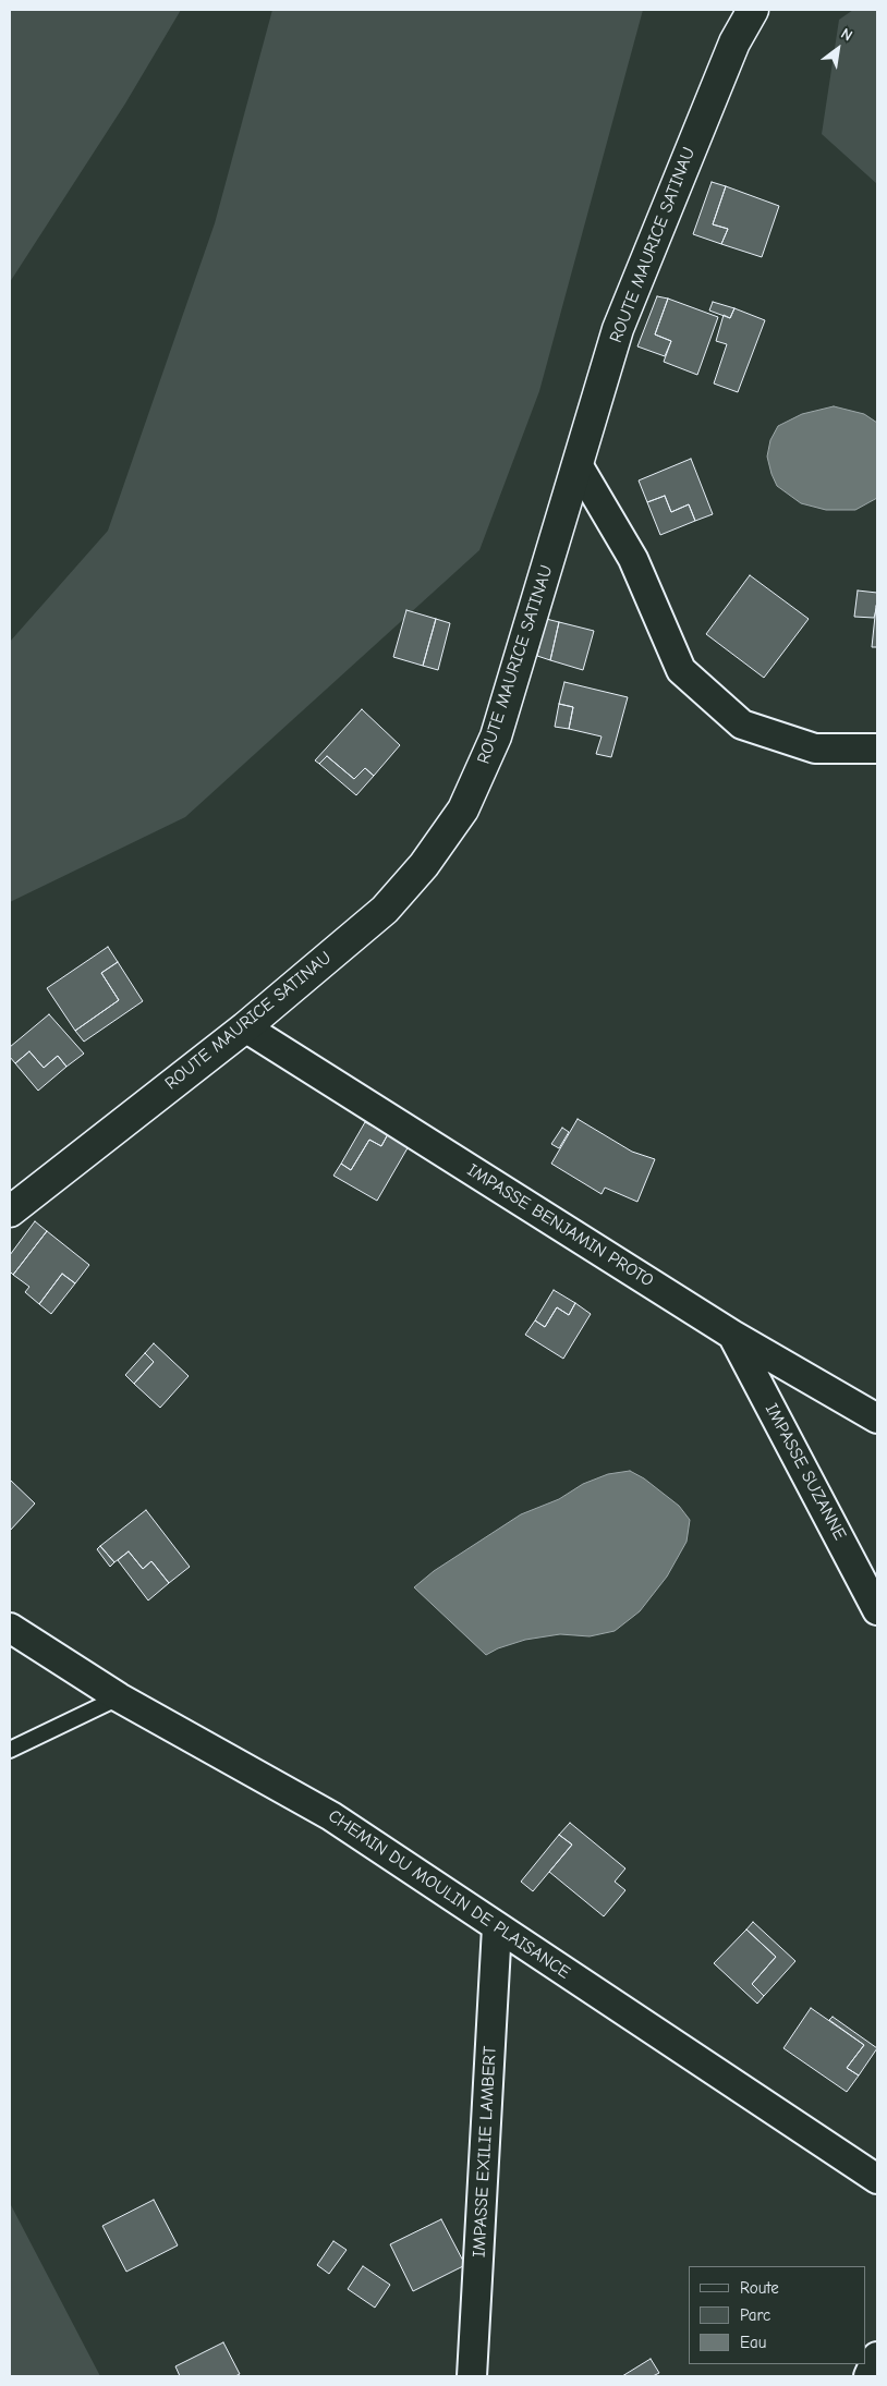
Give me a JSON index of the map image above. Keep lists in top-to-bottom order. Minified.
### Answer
{"streets":{"main road":["ROUTE MAURICE SATINAU"],"street":["IMPASSE BENJAMIN PROTO","IMPASSE SUZANNE","CHEMIN DU MOULIN DE PLAISANCE","IMPASSE EXILIE LAMBERT"]},"crossings":[["ROUTE MAURICE SATINAU","IMPASSE BENJAMIN PROTO"],["IMPASSE BENJAMIN PROTO","IMPASSE SUZANNE"],["CHEMIN DU MOULIN DE PLAISANCE","IMPASSE EXILIE LAMBERT"]],"legend":["Route","Parc","Eau"],"north":"top right"}
